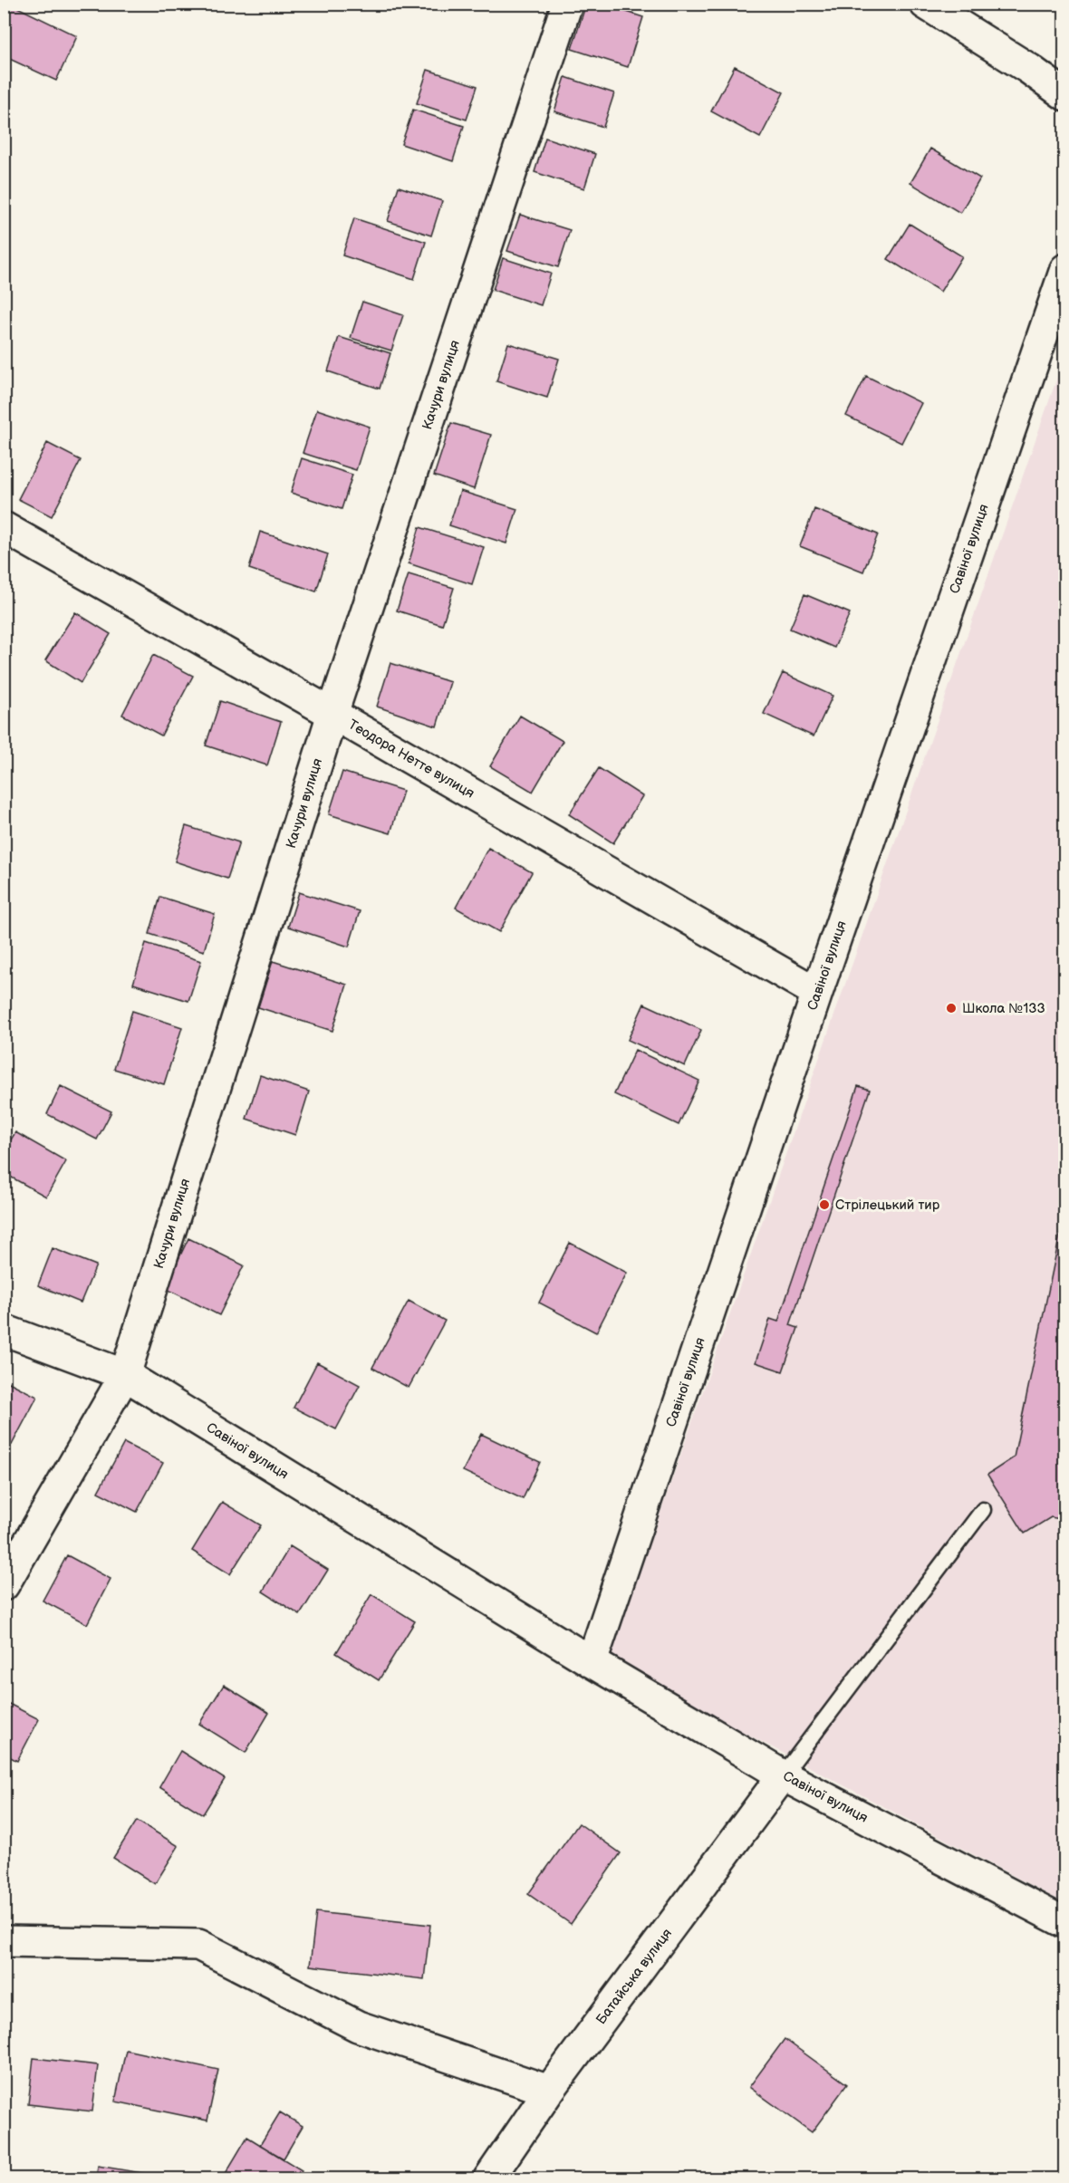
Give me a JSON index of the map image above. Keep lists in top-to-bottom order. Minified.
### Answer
{"streets":{"street":["Качури вулиця","Савіної вулиця","Теодора Нетте вулиця","Батайська вулиця"]},"crossings":[["Качури вулиця","Савіної вулиця"],["Качури вулиця","Теодора Нетте вулиця"],["Савіної вулиця","Теодора Нетте вулиця"],["Савіної вулиця","Батайська вулиця"]],"places":["Школа №133","Стрілецький тир"]}
